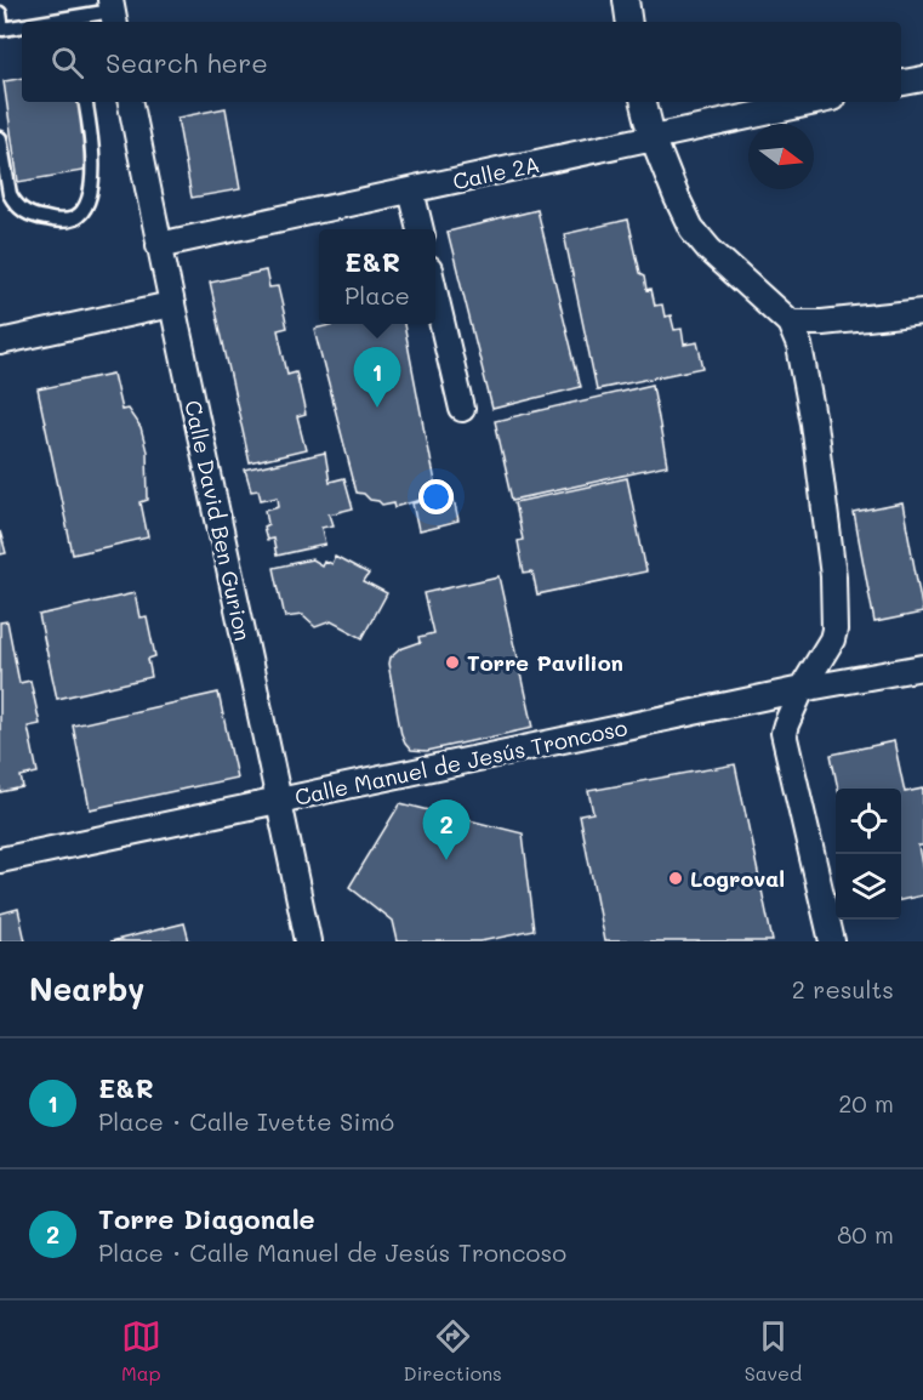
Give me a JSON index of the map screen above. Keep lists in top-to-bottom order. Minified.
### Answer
{"streets":{"street":["Calle 2A","Calle David Ben Gurion","Calle Manuel de Jesús Troncoso"]},"crossings":[["Calle 2A","Calle David Ben Gurion"],["Calle David Ben Gurion","Calle Manuel de Jesús Troncoso"]],"places":["Torre Pavilion","Logroval"],"north":"right","page":{"search":"Search here","popup":["E&R","Place"],"pins":["1","2"],"heading":["Nearby","2 results"],"list":[{"mark":"1","name":"E&R","note":"Place · Calle Ivette Simó","value":"20 m"},{"mark":"2","name":"Torre Diagonale","note":"Place · Calle Manuel de Jesús Troncoso","value":"80 m"}],"nav":["Map","Directions","Saved"]}}
